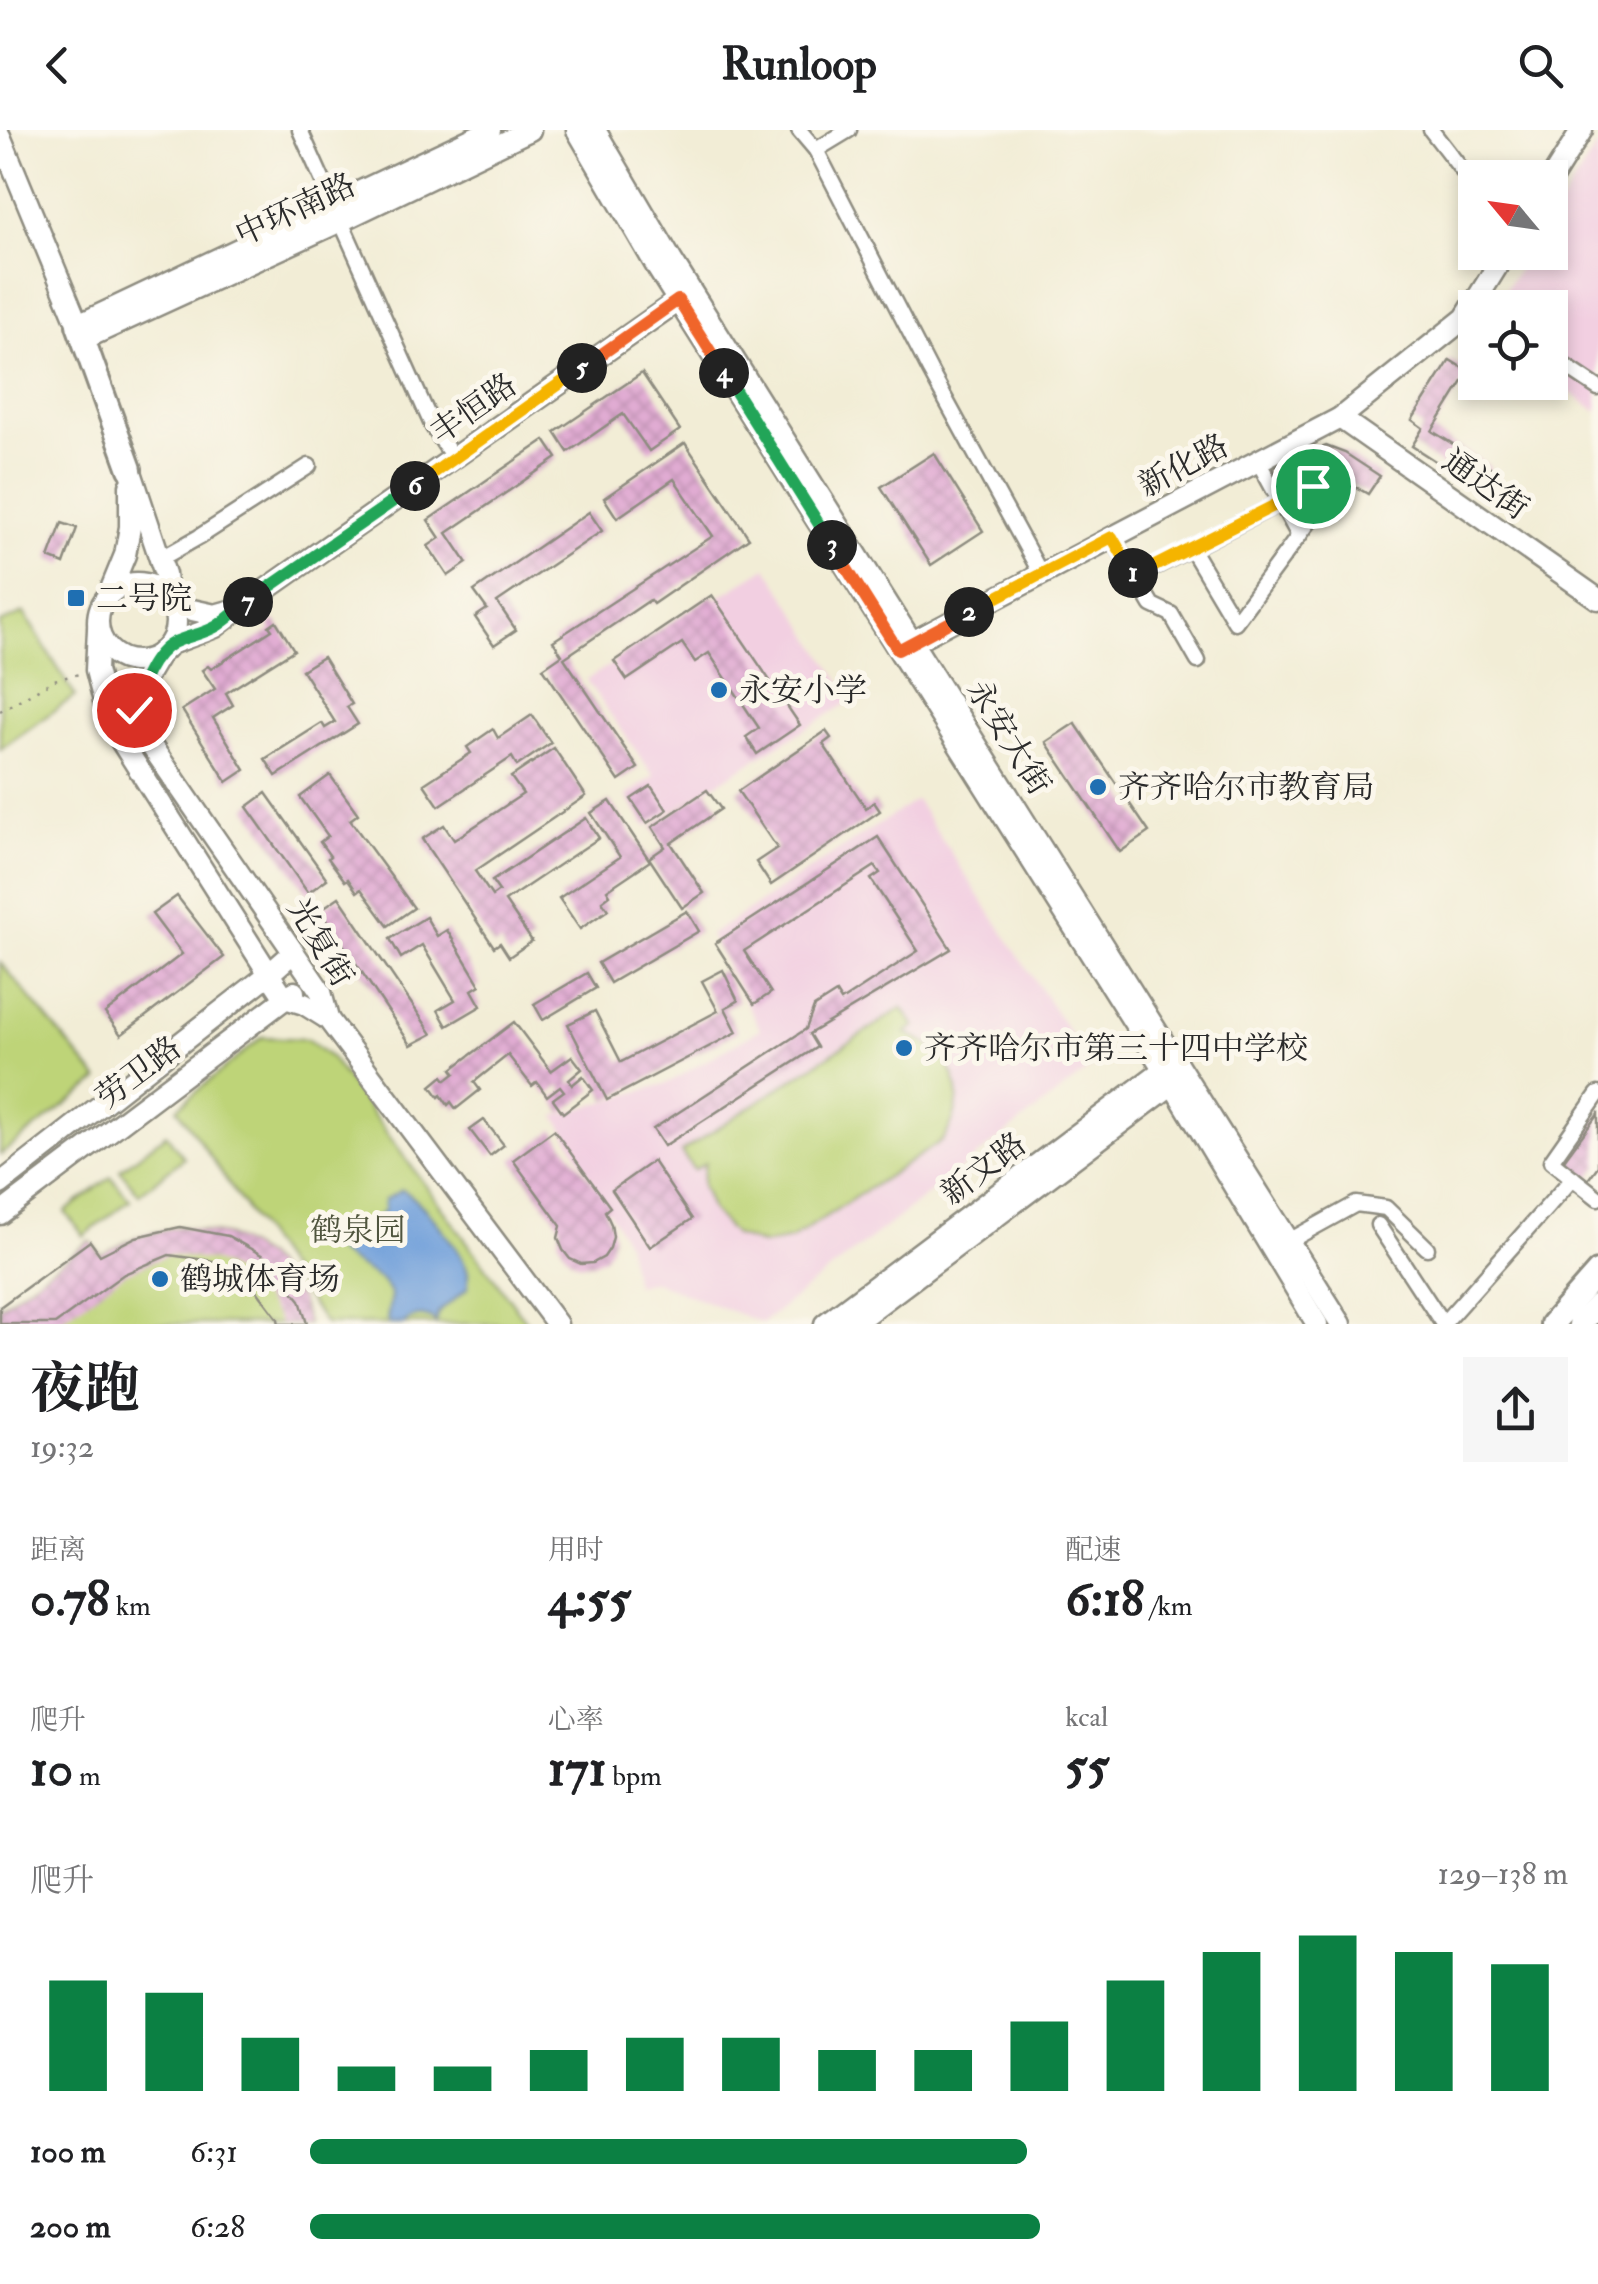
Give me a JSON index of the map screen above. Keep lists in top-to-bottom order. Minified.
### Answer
{"streets":{"main road":["中环南路","丰恒路","新化路","通达街","永安大街","光复街","劳卫路","新文路"]},"crossings":[["丰恒路","永安大街"],["丰恒路","光复街"],["新化路","通达街"],["新化路","永安大街"],["永安大街","新文路"],["光复街","劳卫路"]],"parks":["鹤泉园"],"places":{"transit":["二号院"],"other":["永安小学","齐齐哈尔市教育局","齐齐哈尔市第三十四中学校","鹤城体育场"]},"north":"top left","page":{"header":"Runloop","pins":["5","4","6","3","1","7","2"],"heading":["夜跑","19:32"],"stats":[["距离","0.78 km"],["用时","4:55"],["配速","6:18 /km"],["爬升","10 m"],["心率","171 bpm"],["kcal","55"]],"chart":["爬升","129–138 m"],"list":[{"name":"100 m","note":"6:31"},{"name":"200 m","note":"6:28"}]}}
